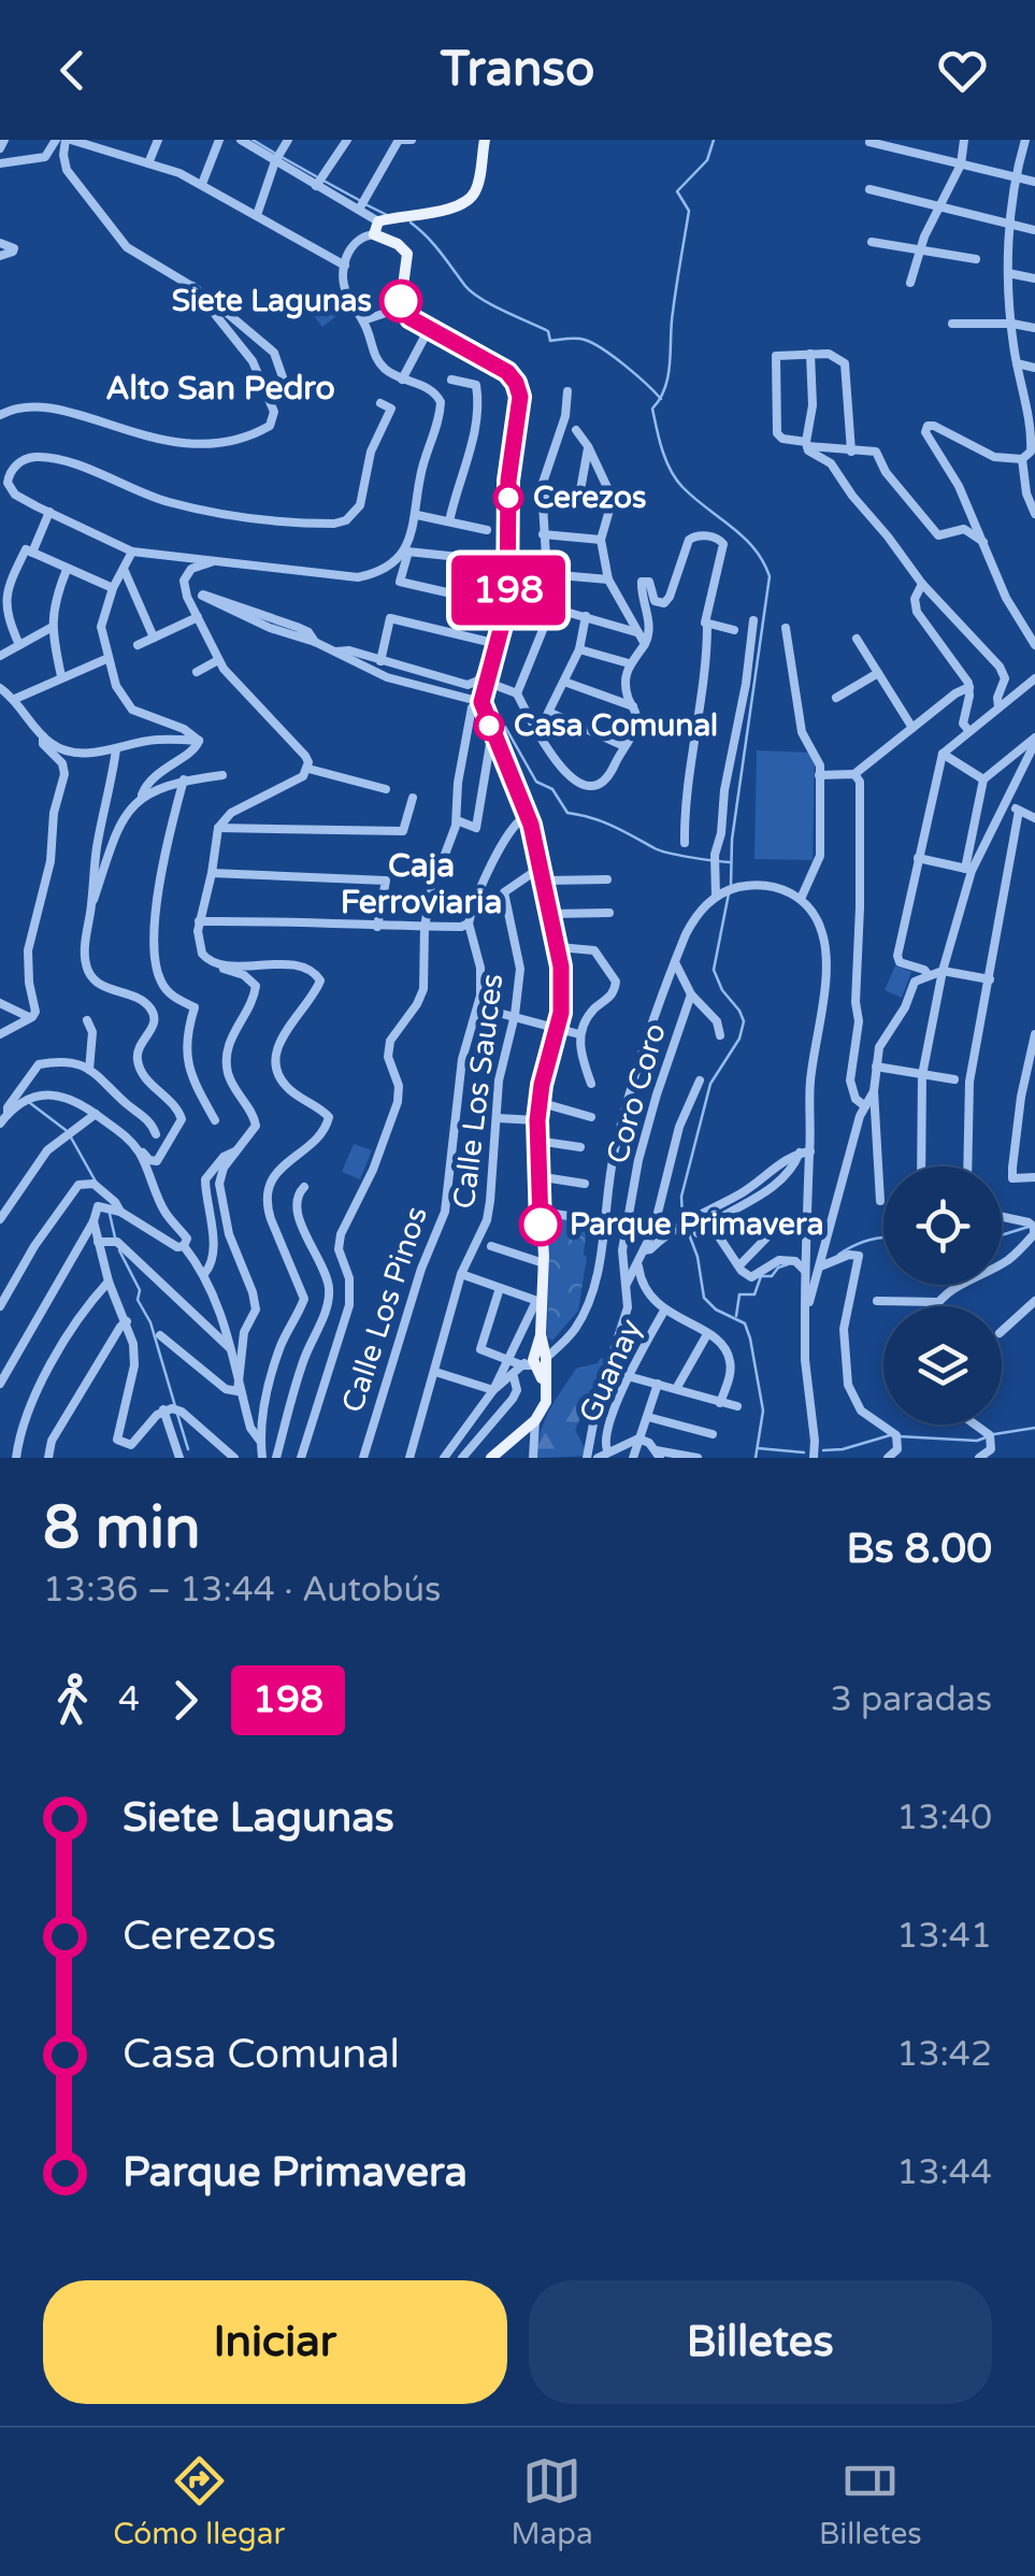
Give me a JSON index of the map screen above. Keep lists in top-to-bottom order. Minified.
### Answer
{"streets":{"street":["Calle Los Sauces","Coro Coro","Calle Los Pinos","Guanay"]},"districts":["Alto San Pedro","Caja Ferroviaria"],"places":["Siete Lagunas","Cerezos","Casa Comunal","Parque Primavera"],"lines":["bus line 198"],"page":{"header":"Transo","on_map":"198","heading":["8 min","13:36 – 13:44 · Autobús","Bs 8.00"],"legs":["4","198","3 paradas"],"list":[{"name":"Siete Lagunas","value":"13:40"},{"name":"Cerezos","value":"13:41"},{"name":"Casa Comunal","value":"13:42"},{"name":"Parque Primavera","value":"13:44"}],"buttons":["Iniciar","Billetes"],"tabs":["Cómo llegar","Mapa","Billetes"]}}
